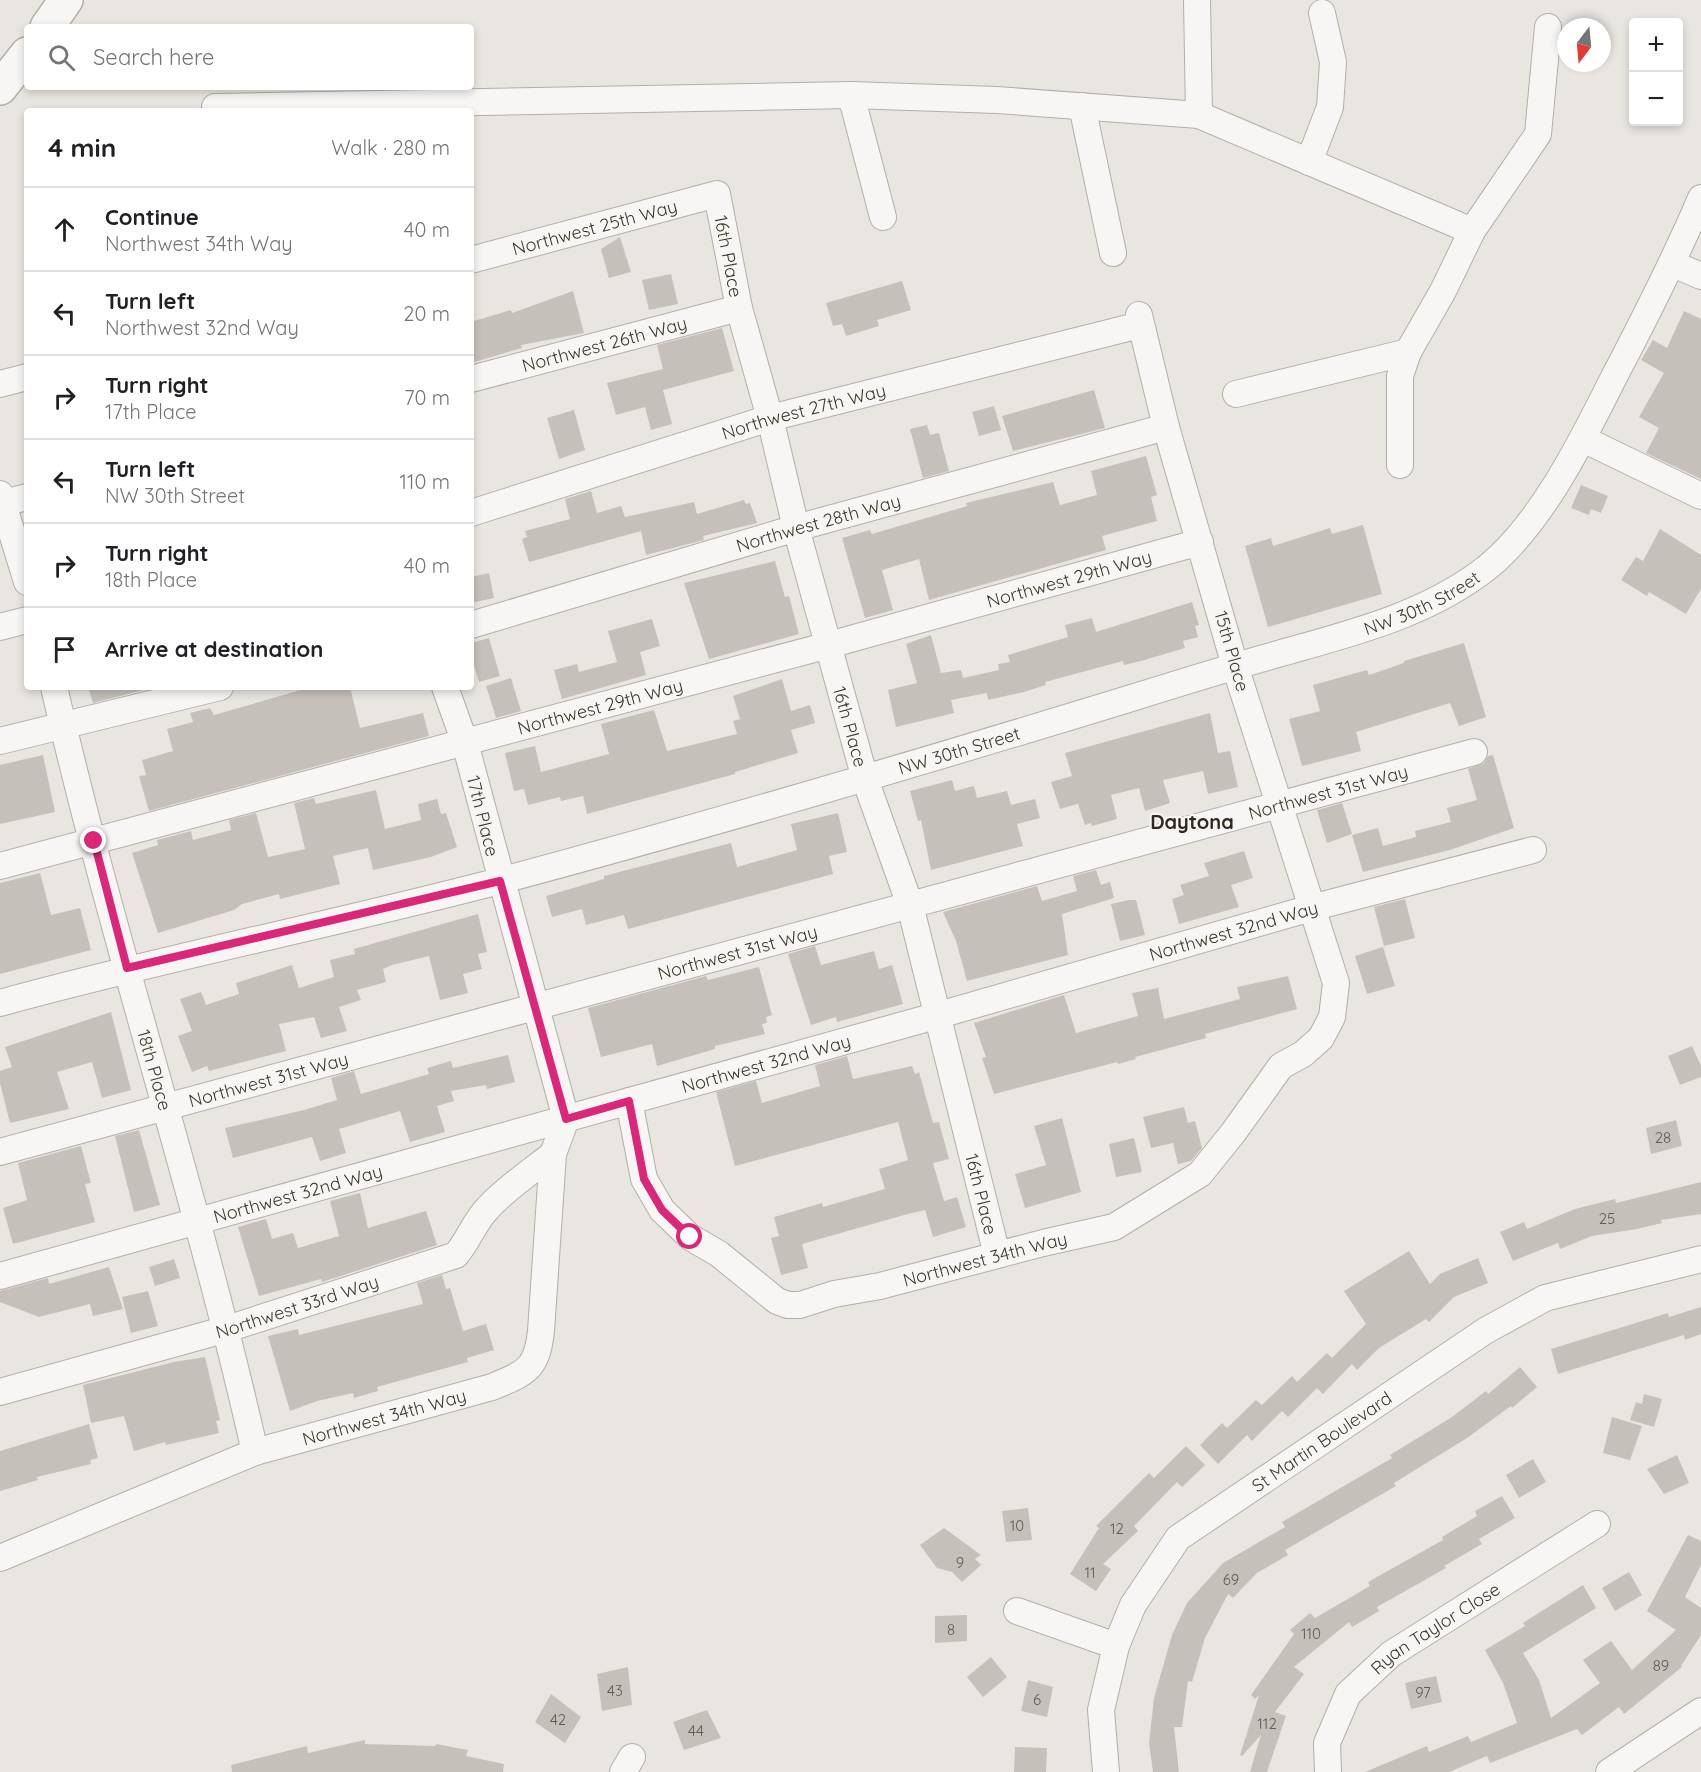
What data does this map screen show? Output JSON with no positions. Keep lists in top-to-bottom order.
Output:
{
  "streets": {
    "street": [
      "Northwest 25th Way",
      "16th Place",
      "Northwest 26th Way",
      "Northwest 27th Way",
      "Northwest 28th Way",
      "Northwest 29th Way",
      "NW 30th Street",
      "15th Place",
      "Northwest 31st Way",
      "17th Place",
      "Northwest 32nd Way",
      "18th Place",
      "Northwest 34th Way",
      "Northwest 33rd Way",
      "St Martin Boulevard",
      "Ryan Taylor Close"
    ]
  },
  "crossings": [
    ["Northwest 25th Way", "16th Place"],
    ["16th Place", "Northwest 26th Way"],
    ["16th Place", "Northwest 27th Way"],
    ["16th Place", "Northwest 28th Way"],
    ["16th Place", "Northwest 29th Way"],
    ["16th Place", "NW 30th Street"],
    ["16th Place", "Northwest 31st Way"],
    ["16th Place", "Northwest 32nd Way"],
    ["16th Place", "Northwest 34th Way"],
    ["Northwest 27th Way", "15th Place"],
    ["Northwest 28th Way", "15th Place"],
    ["Northwest 29th Way", "15th Place"],
    ["Northwest 29th Way", "17th Place"],
    ["Northwest 29th Way", "18th Place"],
    ["NW 30th Street", "15th Place"],
    ["NW 30th Street", "17th Place"],
    ["NW 30th Street", "18th Place"],
    ["15th Place", "Northwest 31st Way"],
    ["15th Place", "Northwest 32nd Way"],
    ["15th Place", "Northwest 34th Way"],
    ["Northwest 31st Way", "17th Place"],
    ["Northwest 31st Way", "18th Place"],
    ["17th Place", "Northwest 32nd Way"],
    ["17th Place", "Northwest 34th Way"],
    ["Northwest 32nd Way", "18th Place"],
    ["Northwest 32nd Way", "Northwest 34th Way"],
    ["18th Place", "Northwest 34th Way"],
    ["18th Place", "Northwest 33rd Way"],
    ["Northwest 34th Way", "Northwest 33rd Way"]
  ],
  "districts": ["Daytona"],
  "house_numbers": [
    "28",
    "25",
    "10",
    "12",
    "9",
    "11",
    "69",
    "8",
    "110",
    "89",
    "43",
    "97",
    "6",
    "42",
    "112",
    "44"
  ],
  "north": "bottom",
  "page": {
    "map_buttons": ["+", "−"],
    "search": "Search here",
    "heading": ["4 min", "Walk · 280 m"],
    "list": [
      ["Continue", "Northwest 34th Way", "40 m"],
      ["Turn left", "Northwest 32nd Way", "20 m"],
      ["Turn right", "17th Place", "70 m"],
      ["Turn left", "NW 30th Street", "110 m"],
      ["Turn right", "18th Place", "40 m"],
      "Arrive at destination"
    ]
  }
}
